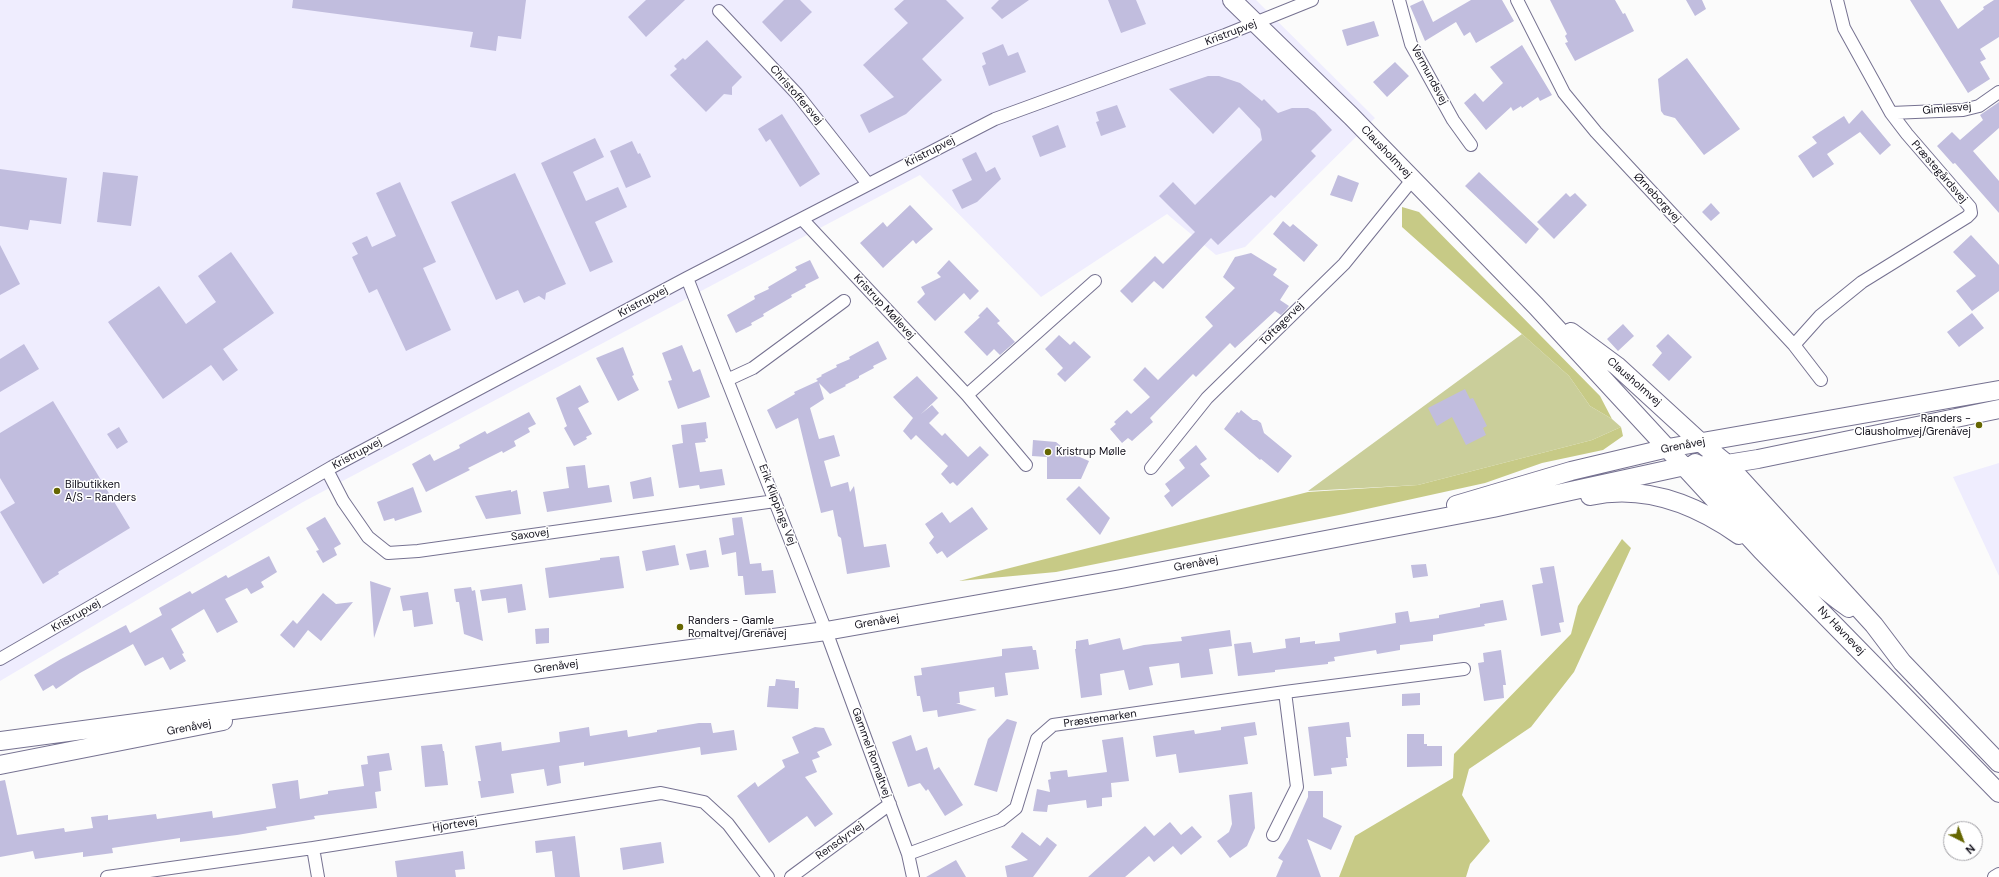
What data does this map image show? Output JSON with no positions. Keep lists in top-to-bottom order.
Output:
{
  "streets": {
    "street": [
      "Kristrupvej",
      "Vermundsvej",
      "Christoffersvej",
      "Gimlesvej",
      "Clausholmvej",
      "Præstegårdsvej",
      "Ørneborgvej",
      "Kristrup Møllevej",
      "Toftagervej",
      "Grenåvej",
      "Erik Klippings Vej",
      "Saxovej",
      "Ny Havnevej",
      "Præstemarken",
      "Gammel Romaltvej",
      "Hjortevej",
      "Rensdyrvej"
    ]
  },
  "crossings": [
    ["Kristrupvej", "Christoffersvej"],
    ["Kristrupvej", "Clausholmvej"],
    ["Kristrupvej", "Kristrup Møllevej"],
    ["Kristrupvej", "Erik Klippings Vej"],
    ["Kristrupvej", "Saxovej"],
    ["Gimlesvej", "Præstegårdsvej"],
    ["Clausholmvej", "Toftagervej"],
    ["Clausholmvej", "Grenåvej"],
    ["Clausholmvej", "Ny Havnevej"],
    ["Præstegårdsvej", "Ørneborgvej"],
    ["Grenåvej", "Erik Klippings Vej"],
    ["Grenåvej", "Ny Havnevej"],
    ["Grenåvej", "Gammel Romaltvej"],
    ["Erik Klippings Vej", "Saxovej"],
    ["Erik Klippings Vej", "Gammel Romaltvej"],
    ["Præstemarken", "Gammel Romaltvej"],
    ["Gammel Romaltvej", "Rensdyrvej"]
  ],
  "places": [
    "Randers - Clausholmvej/Grenåvej",
    "Kristrup Mølle",
    "Bilbutikken A/S - Randers",
    "Randers - Gamle Romaltvej/Grenåvej"
  ],
  "north": "bottom right"
}
